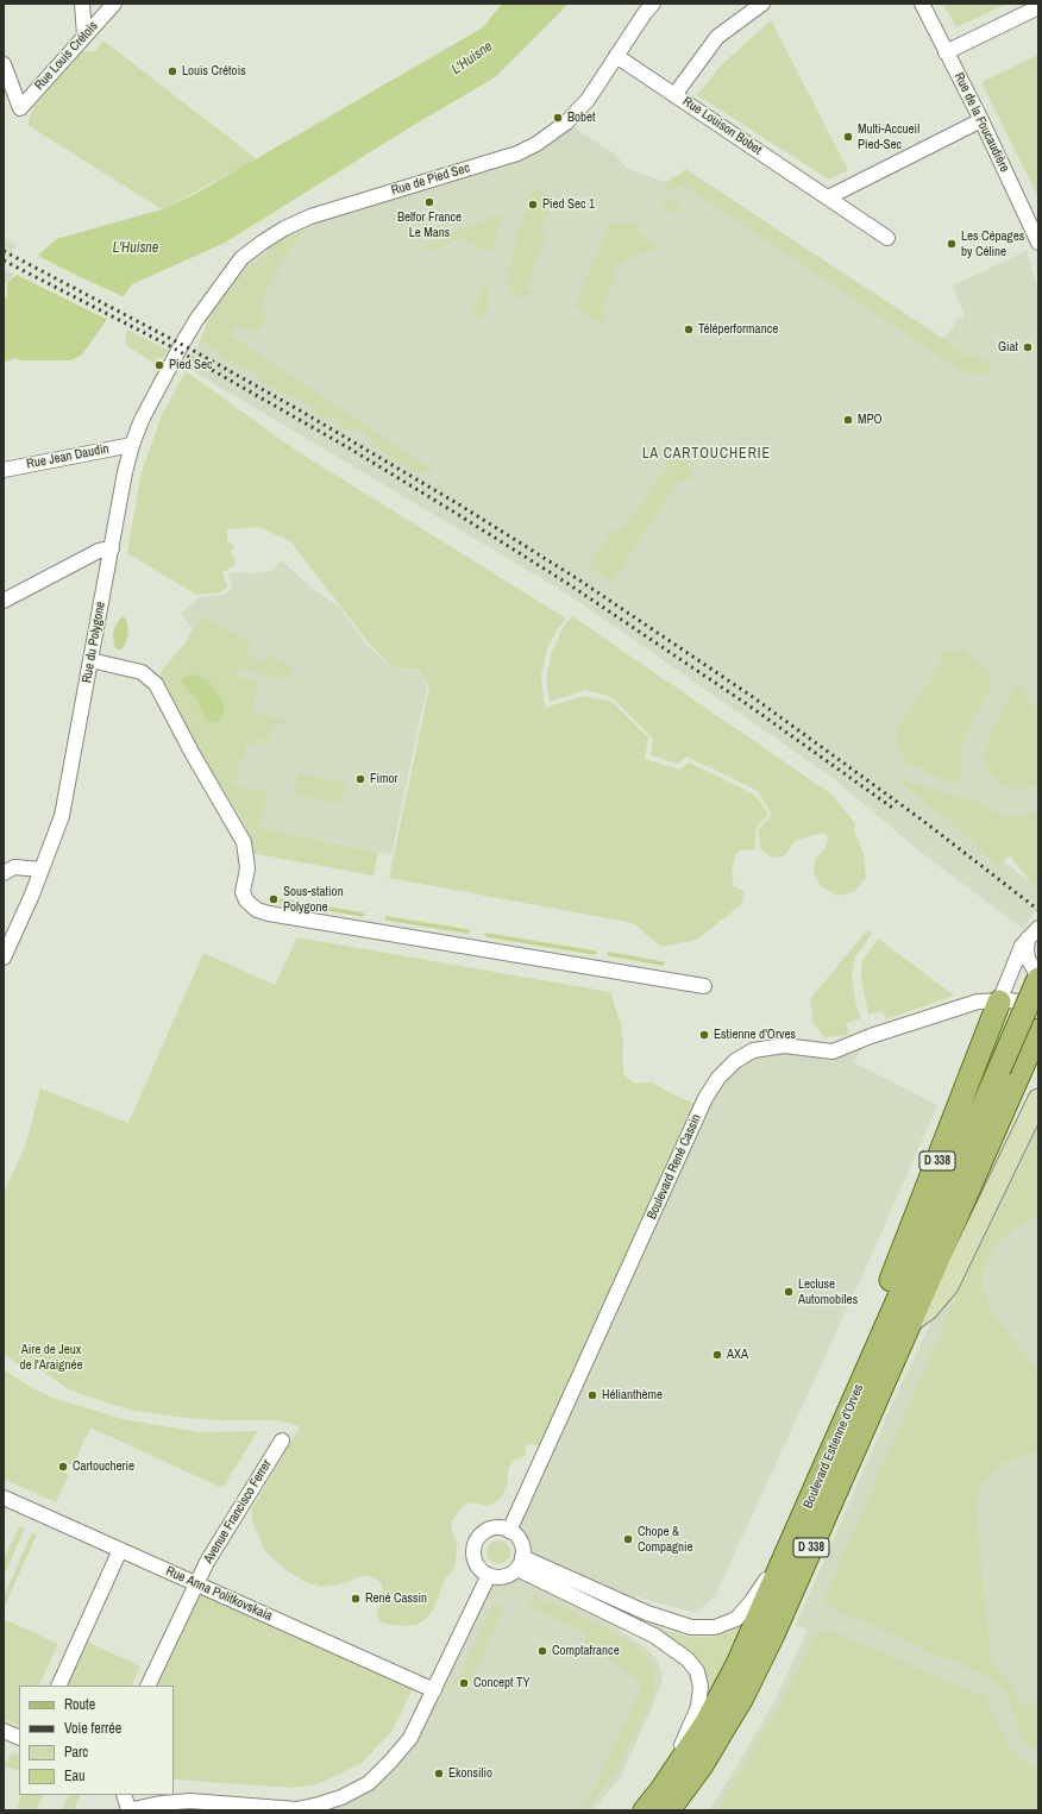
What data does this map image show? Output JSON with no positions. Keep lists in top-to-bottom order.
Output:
{
  "streets": {
    "main road": ["D 338", "Boulevard Estienne d'Orves"],
    "street": [
      "Rue Louis Crétois",
      "Rue de la Foucaudière",
      "Rue Louison Bobet",
      "Rue de Pied Sec",
      "Rue Jean Daudin",
      "Rue du Polygone",
      "Boulevard René Cassin",
      "Avenue Francisco Ferrer",
      "Rue Anna Politkovskaia"
    ]
  },
  "crossings": [
    ["Rue Louison Bobet", "Rue de Pied Sec"],
    ["Rue de Pied Sec", "Rue du Polygone"],
    ["Rue Jean Daudin", "Rue du Polygone"],
    ["D 338", "Boulevard René Cassin"],
    ["D 338", "Boulevard Estienne d'Orves"],
    ["Avenue Francisco Ferrer", "Rue Anna Politkovskaia"]
  ],
  "districts": ["LA CARTOUCHERIE"],
  "water": ["L'Huisne"],
  "parks": ["Aire de Jeux de l'Araignée"],
  "places": [
    "Louis Crétois",
    "Bobet",
    "Multi-Accueil Pied-Sec",
    "Belfor France Le Mans",
    "Pied Sec 1",
    "Les Cépages by Céline",
    "Téléperformance",
    "Giat",
    "Pied Sec",
    "MPO",
    "Fimor",
    "Sous-station Polygone",
    "Estienne d'Orves",
    "Lecluse Automobiles",
    "AXA",
    "Hélianthème",
    "Cartoucherie",
    "Chope & Compagnie",
    "René Cassin",
    "Comptafrance",
    "Concept TY",
    "Ekonsilio"
  ],
  "legend": [
    "Route",
    "Voie ferrée",
    "Parc",
    "Eau"
  ]
}
